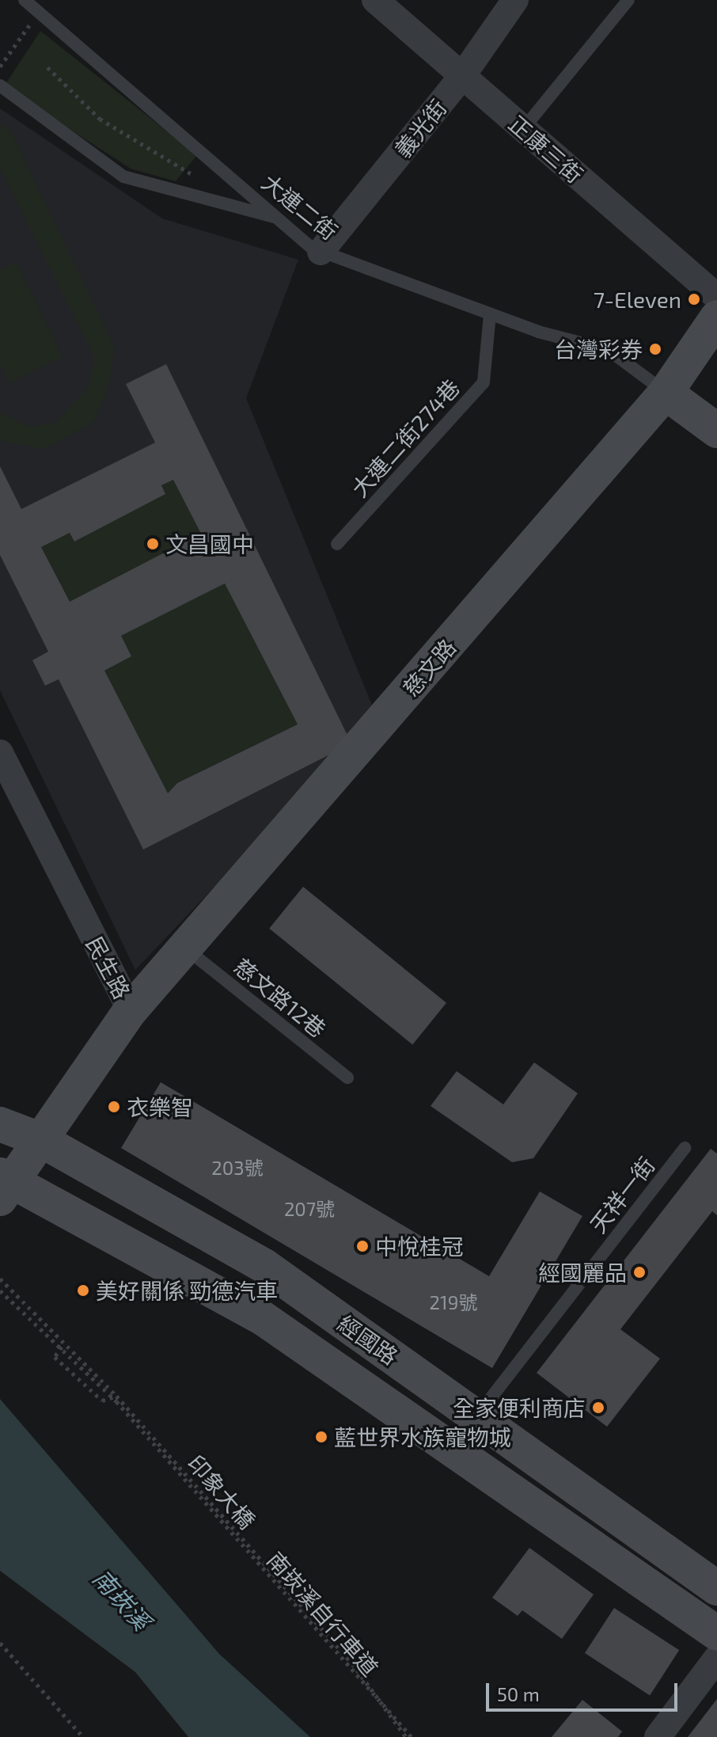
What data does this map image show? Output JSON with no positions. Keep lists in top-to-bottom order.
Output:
{
  "streets": {
    "street": [
      "義光街",
      "正康三街",
      "慈文路",
      "民生路",
      "經國路"
    ],
    "lane": [
      "大連二街",
      "大連二街274巷",
      "慈文路12巷",
      "天祥一街"
    ],
    "path": ["印象大橋", "南崁溪自行車道"]
  },
  "crossings": [
    ["義光街", "正康三街"],
    ["義光街", "大連二街"],
    ["大連二街", "大連二街274巷"],
    ["大連二街", "慈文路"],
    ["慈文路", "民生路"],
    ["慈文路", "慈文路12巷"],
    ["民生路", "經國路"],
    ["天祥一街", "經國路"]
  ],
  "water": ["南崁溪"],
  "places": [
    "7-Eleven",
    "台灣彩券",
    "文昌國中",
    "衣樂智",
    "中悅桂冠",
    "經國麗品",
    "美好關係 勁德汽車",
    "全家便利商店",
    "藍世界水族寵物城"
  ],
  "house_numbers": ["203號", "207號", "219號"],
  "scale_bar": "50 m"
}
